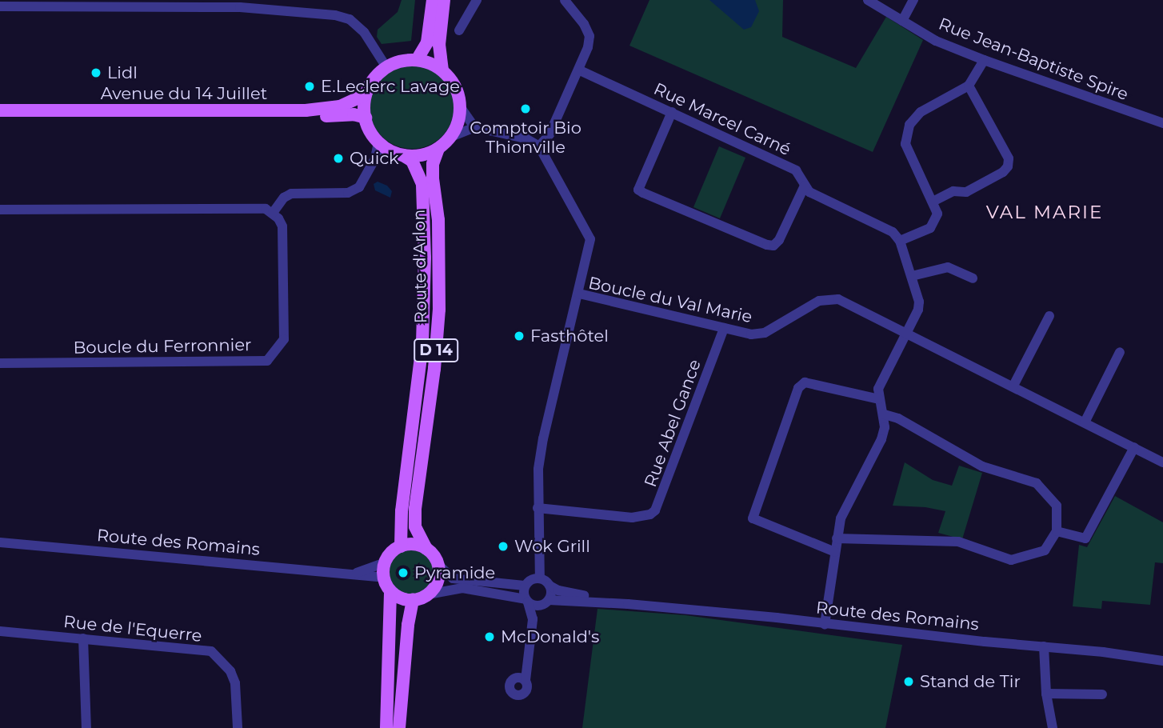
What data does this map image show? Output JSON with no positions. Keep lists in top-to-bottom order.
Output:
{
  "streets": {
    "main road": ["Avenue du 14 Juillet", "Route d'Arlon", "D 14"],
    "street": [
      "Rue Jean-Baptiste Spire",
      "Rue Marcel Carné",
      "Boucle du Val Marie",
      "Boucle du Ferronnier",
      "Rue Abel Gance",
      "Route des Romains",
      "Rue de l'Equerre"
    ]
  },
  "crossings": [
    ["Avenue du 14 Juillet", "Route d'Arlon"],
    ["Route d'Arlon", "Route des Romains"],
    ["Boucle du Val Marie", "Rue Abel Gance"],
    ["Boucle du Val Marie", "Route des Romains"]
  ],
  "districts": ["VAL MARIE"],
  "places": [
    "Lidl",
    "E.Leclerc Lavage",
    "Comptoir Bio Thionville",
    "Quick",
    "Fasthôtel",
    "Wok Grill",
    "Pyramide",
    "McDonald's",
    "Stand de Tir"
  ]
}
